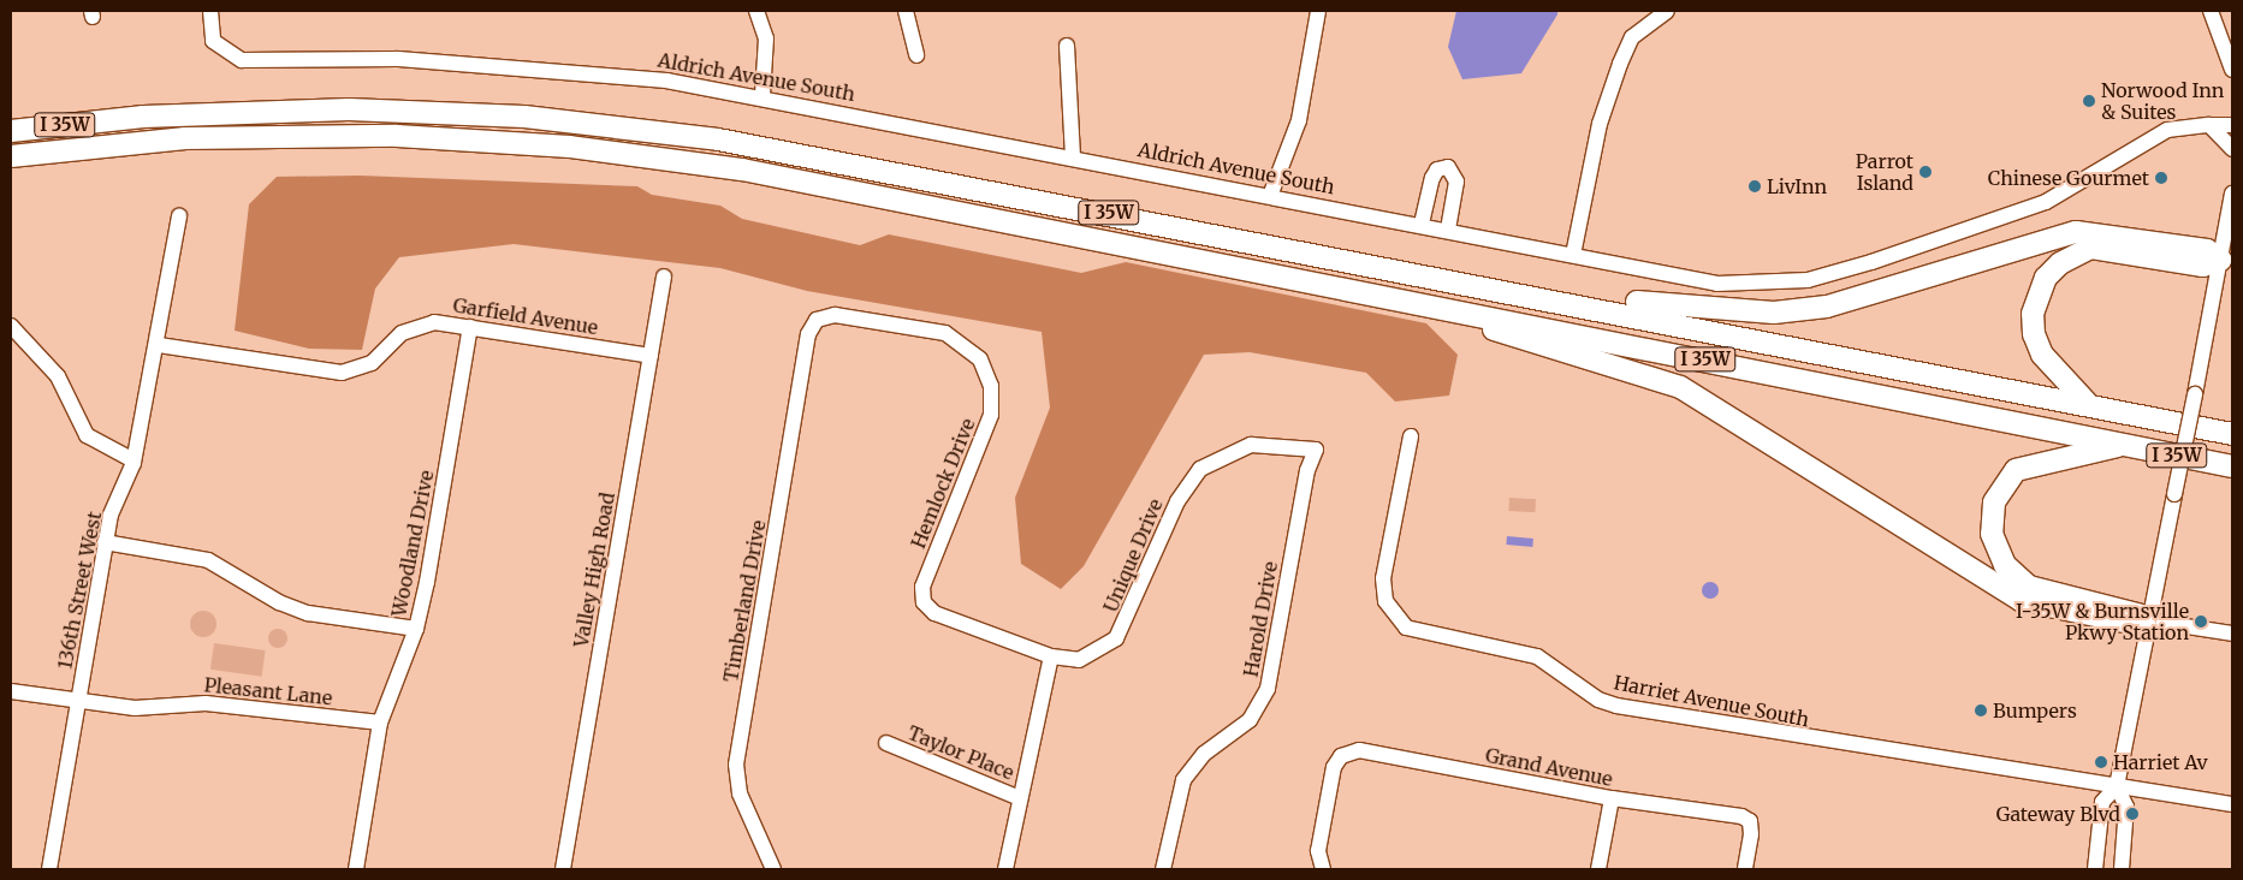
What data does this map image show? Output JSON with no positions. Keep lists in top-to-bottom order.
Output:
{
  "streets": {
    "highway": ["I 35W"],
    "street": [
      "Aldrich Avenue South",
      "Garfield Avenue",
      "Hemlock Drive",
      "Woodland Drive",
      "Unique Drive",
      "Valley High Road",
      "136th Street West",
      "Timberland Drive",
      "Harold Drive",
      "Pleasant Lane",
      "Harriet Avenue South",
      "Taylor Place",
      "Grand Avenue"
    ]
  },
  "crossings": [
    ["Garfield Avenue", "Woodland Drive"],
    ["Garfield Avenue", "Valley High Road"],
    ["Garfield Avenue", "136th Street West"],
    ["Hemlock Drive", "Unique Drive"],
    ["Hemlock Drive", "Timberland Drive"],
    ["Woodland Drive", "Pleasant Lane"],
    ["Unique Drive", "Harold Drive"],
    ["136th Street West", "Pleasant Lane"]
  ],
  "places": [
    "Norwood Inn & Suites",
    "Parrot Island",
    "Chinese Gourmet",
    "LivInn",
    "I-35W & Burnsville Pkwy Station",
    "Bumpers",
    "Harriet Av",
    "Gateway Blvd"
  ]
}
